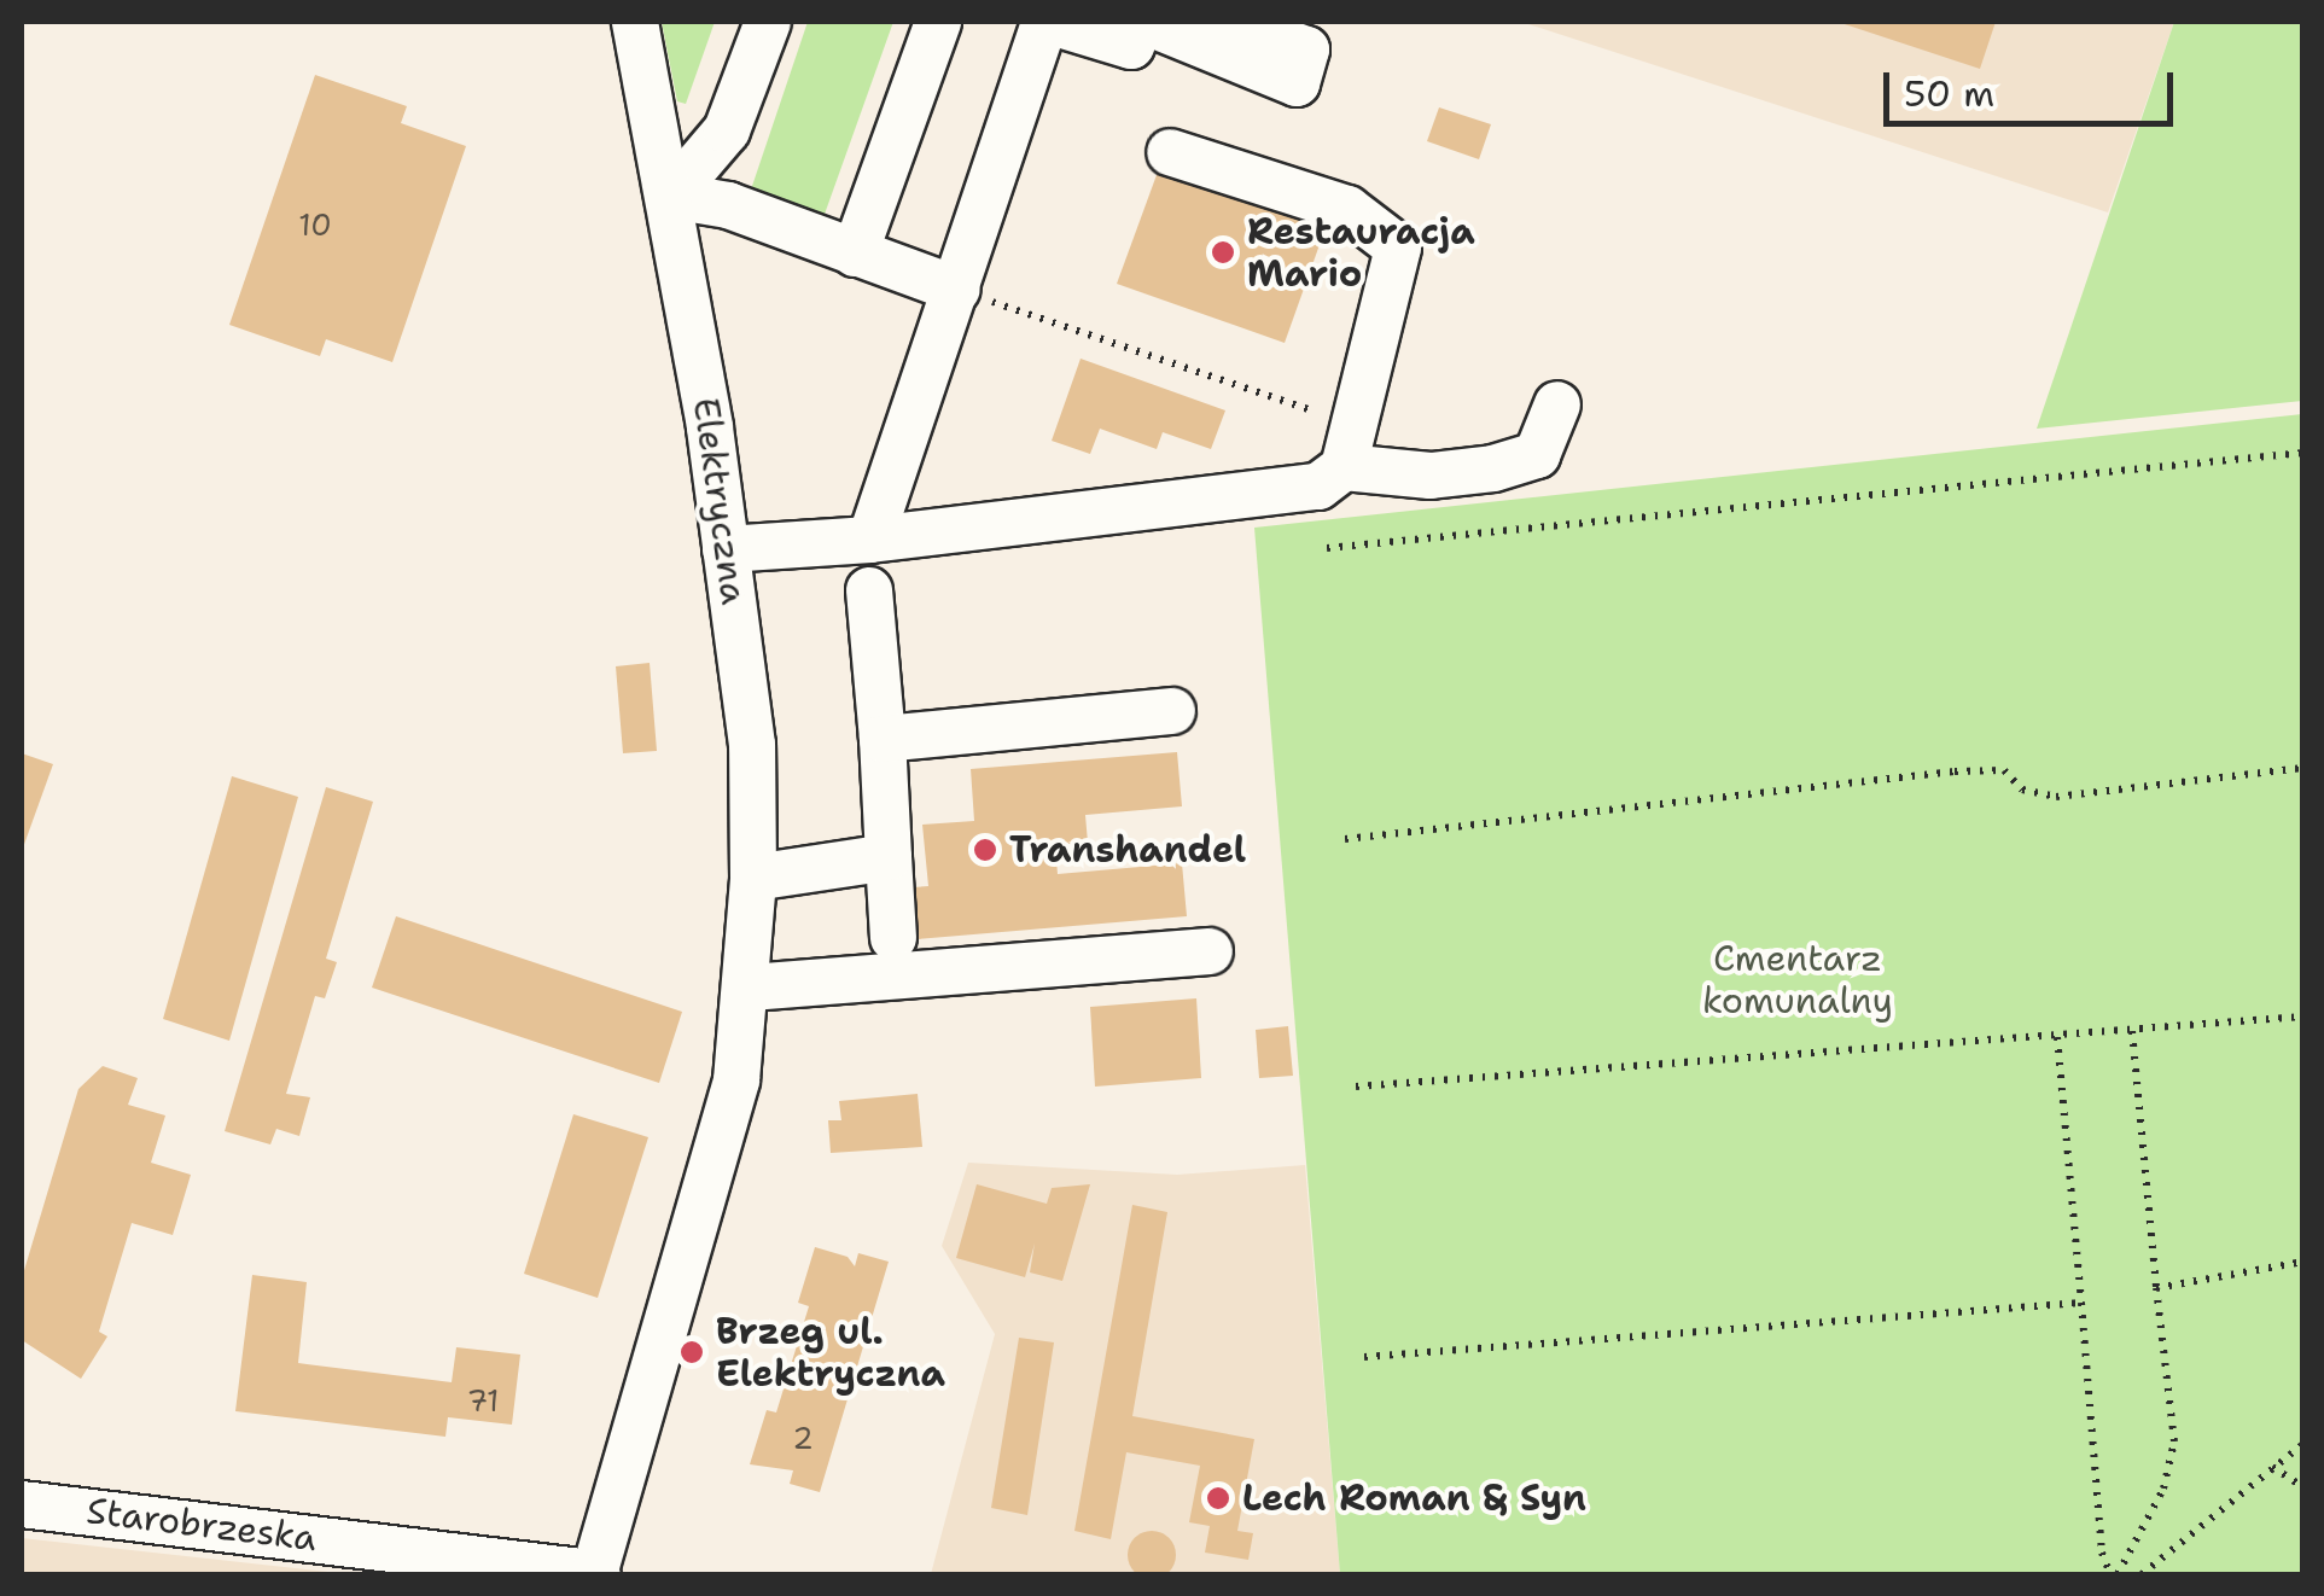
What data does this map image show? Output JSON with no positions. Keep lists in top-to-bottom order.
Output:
{
  "streets": {
    "street": ["Elektryczna", "Starobrzeska"]
  },
  "crossings": [
    ["Elektryczna", "Starobrzeska"]
  ],
  "parks": ["Cmentarz komunalny"],
  "places": [
    "Restauracja Mario",
    "Transhandel",
    "Brzeg ul. Elektryczna",
    "Lech Roman & Syn"
  ],
  "house_numbers": ["10", "71", "2"],
  "scale_bar": "50 m"
}
